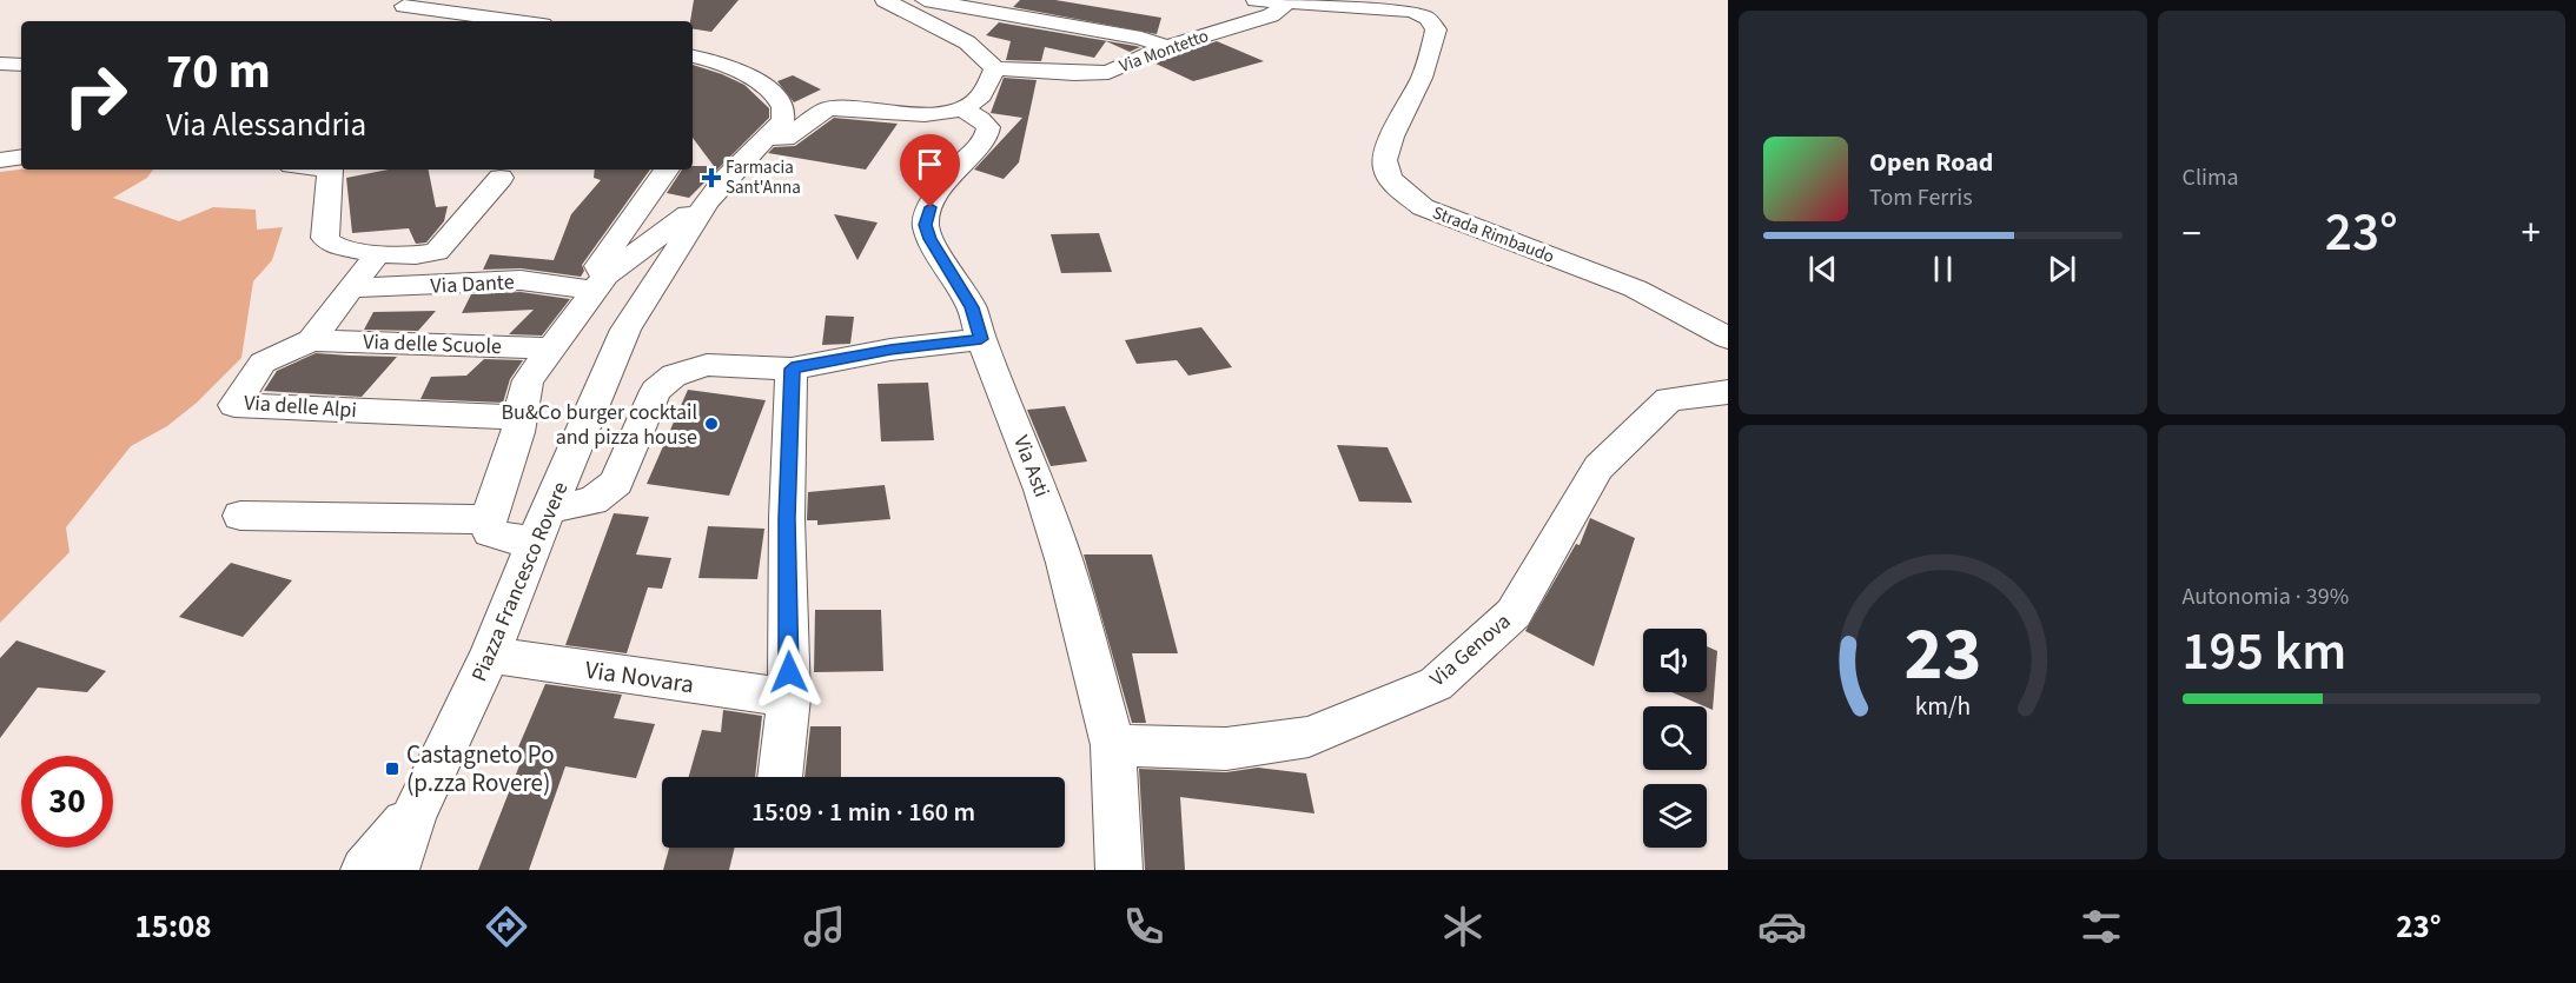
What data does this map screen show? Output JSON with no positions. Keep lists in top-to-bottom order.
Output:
{
  "streets": {
    "street": [
      "Via Montetto",
      "Strada Rimbaudo",
      "Via Dante",
      "Via delle Scuole",
      "Via delle Alpi",
      "Via Asti",
      "Piazza Francesco Rovere",
      "Via Genova",
      "Via Novara"
    ]
  },
  "crossings": [
    ["Via Dante", "Via delle Alpi"],
    ["Via delle Scuole", "Via delle Alpi"],
    ["Via Asti", "Via Genova"],
    ["Piazza Francesco Rovere", "Via Novara"]
  ],
  "places": {
    "health": ["Farmacia Sant'Anna"],
    "other": ["Bu&Co burger cocktail and pizza house"],
    "transit": ["Castagneto Po (p.zza Rovere)"]
  },
  "page": {
    "tile": [
      "Clima",
      ["Autonomia · 39%", "195 km"]
    ],
    "turn": ["70 m", "Via Alessandria"],
    "song": ["Open Road", "Tom Ferris"],
    "heat": ["−", "23°", "+"],
    "limit": "30",
    "trip": "15:09 · 1 min · 160 m",
    "tabs": ["15:08", "23°"],
    "gauge": ["23", "km/h"]
  }
}
